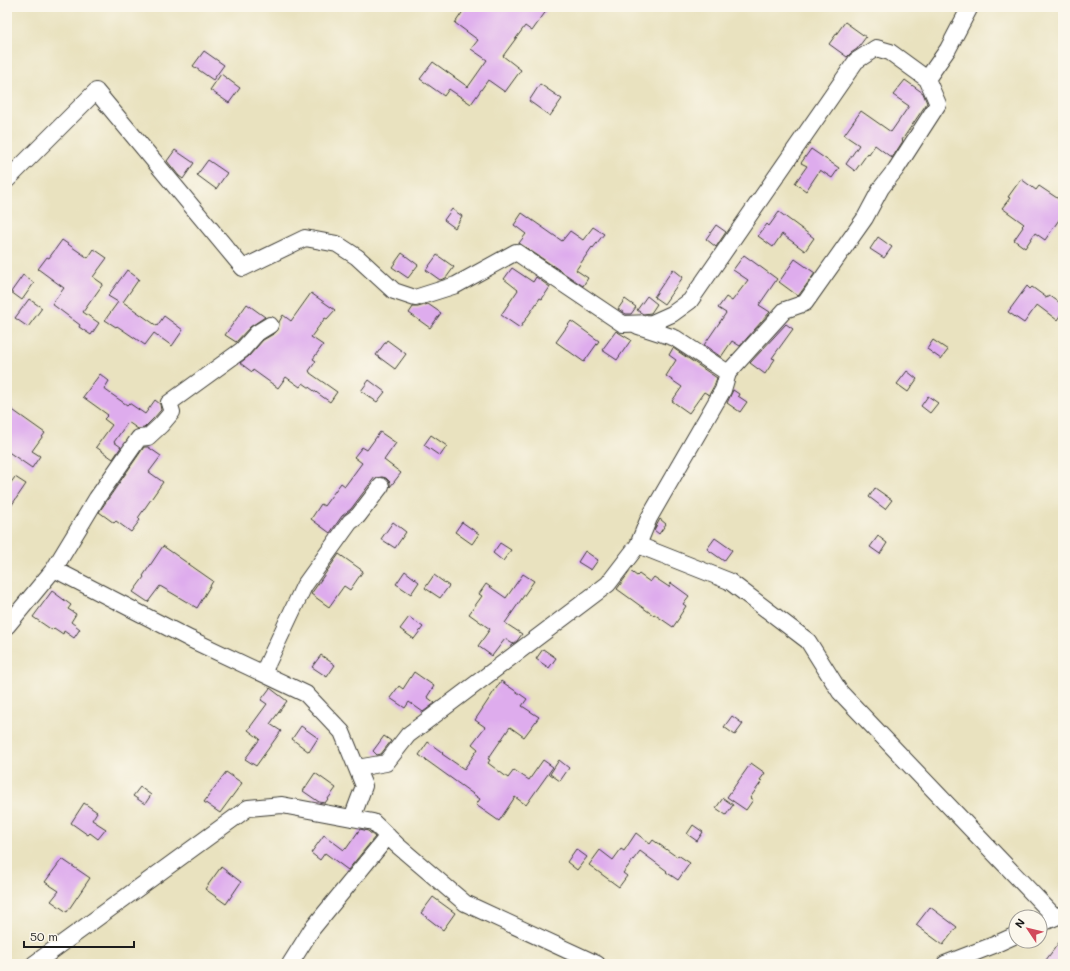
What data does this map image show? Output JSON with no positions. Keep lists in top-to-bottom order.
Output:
{
  "scale_bar": "50 m",
  "north": "top left"
}
